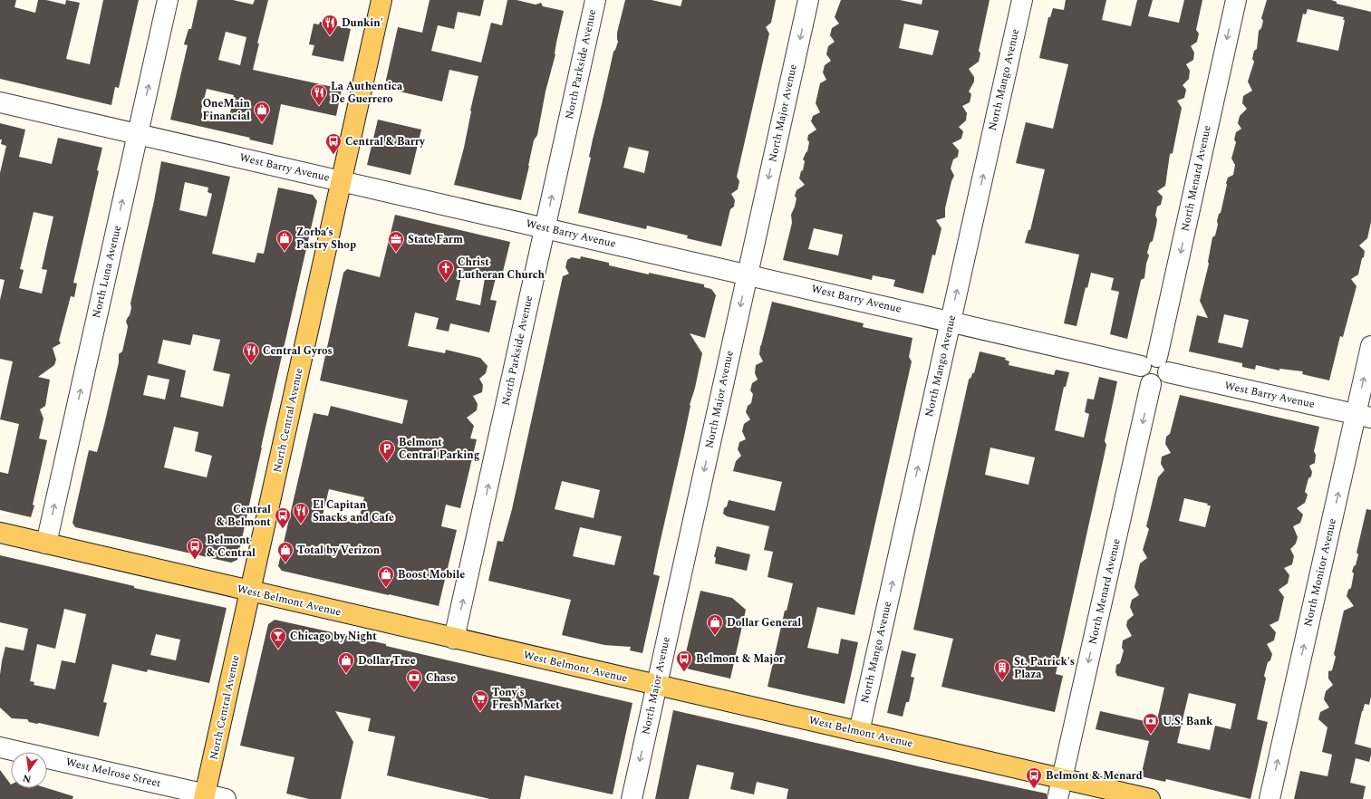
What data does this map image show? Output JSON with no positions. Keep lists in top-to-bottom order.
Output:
{
  "streets": {
    "main road": ["North Central Avenue", "West Belmont Avenue"],
    "street": [
      "North Parkside Avenue",
      "North Mango Avenue",
      "North Major Avenue",
      "West Barry Avenue",
      "North Menard Avenue",
      "North Luna Avenue",
      "North Monitor Avenue",
      "West Melrose Street"
    ]
  },
  "crossings": [
    ["North Parkside Avenue", "West Barry Avenue"],
    ["North Parkside Avenue", "West Belmont Avenue"],
    ["North Mango Avenue", "West Barry Avenue"],
    ["North Mango Avenue", "West Belmont Avenue"],
    ["North Major Avenue", "West Barry Avenue"],
    ["North Major Avenue", "West Belmont Avenue"],
    ["West Barry Avenue", "North Menard Avenue"],
    ["West Barry Avenue", "North Luna Avenue"],
    ["West Barry Avenue", "North Central Avenue"],
    ["West Barry Avenue", "North Monitor Avenue"],
    ["North Menard Avenue", "West Belmont Avenue"],
    ["North Luna Avenue", "West Belmont Avenue"],
    ["North Central Avenue", "West Belmont Avenue"],
    ["North Central Avenue", "West Melrose Street"]
  ],
  "one_way": [
    "North Parkside Avenue",
    "North Mango Avenue",
    "North Major Avenue",
    "North Menard Avenue",
    "North Luna Avenue",
    "North Monitor Avenue"
  ],
  "places": {
    "restaurant": [
      "Dunkin'",
      "La Authentica De Guerrero",
      "Central Gyros",
      "El Capitan Snacks and Cafe"
    ],
    "shop": [
      "OneMain Financial",
      "Zorba’s Pastry Shop",
      "Total by Verizon",
      "Boost Mobile",
      "Dollar General",
      "Dollar Tree"
    ],
    "bus stop": [
      "Central & Barry",
      "Central & Belmont",
      "Belmont & Central",
      "Belmont & Major",
      "Belmont & Menard"
    ],
    "office": ["State Farm"],
    "church": ["Christ Lutheran Church"],
    "parking": ["Belmont Central Parking"],
    "bar": ["Chicago by Night"],
    "building": ["St. Patrick's Plaza"],
    "bank": ["Chase", "U.S. Bank"],
    "supermarket": ["Tony's Fresh Market"]
  },
  "north": "bottom"
}
